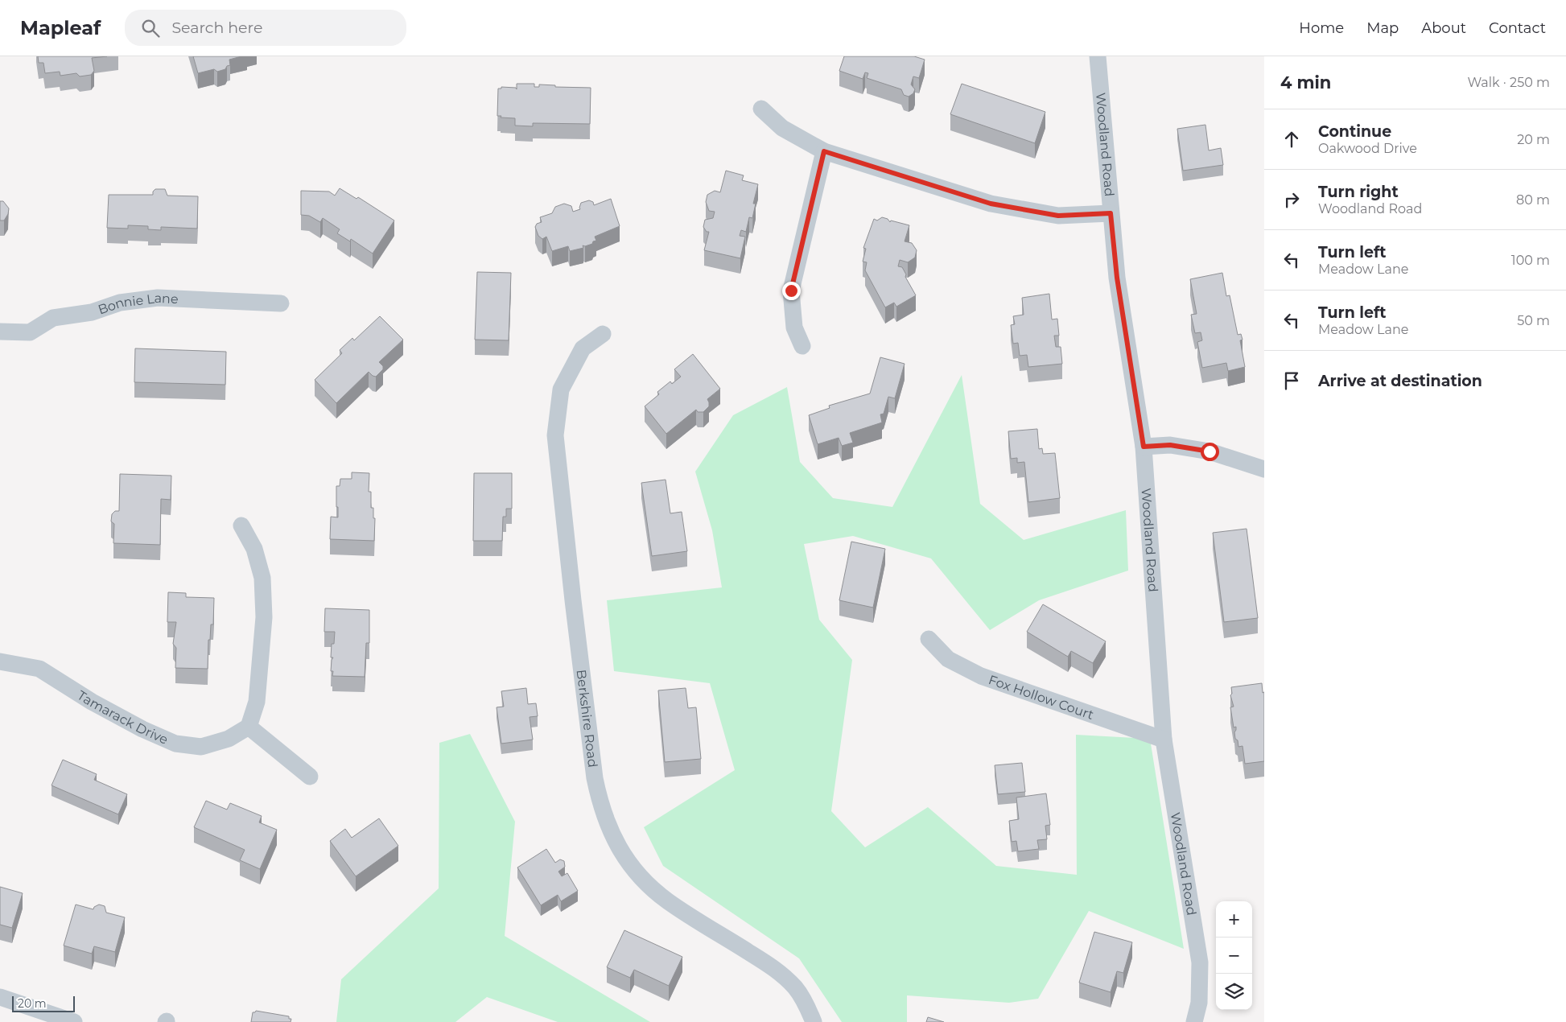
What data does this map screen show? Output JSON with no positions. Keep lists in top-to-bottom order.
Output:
{
  "streets": {
    "street": [
      "Woodland Road",
      "Bonnie Lane",
      "Fox Hollow Court",
      "Tamarack Drive",
      "Berkshire Road"
    ]
  },
  "crossings": [
    ["Woodland Road", "Fox Hollow Court"]
  ],
  "scale_bar": "20 m",
  "page": {
    "header": "Mapleaf",
    "search": "Search here",
    "nav": [
      "Home",
      "Map",
      "About",
      "Contact"
    ],
    "heading": ["4 min", "Walk · 250 m"],
    "list": [
      ["Continue", "Oakwood Drive", "20 m"],
      ["Turn right", "Woodland Road", "80 m"],
      ["Turn left", "Meadow Lane", "100 m"],
      ["Turn left", "Meadow Lane", "50 m"],
      "Arrive at destination"
    ],
    "map_buttons": ["+", "−"],
    "scale": "20 m"
  }
}
